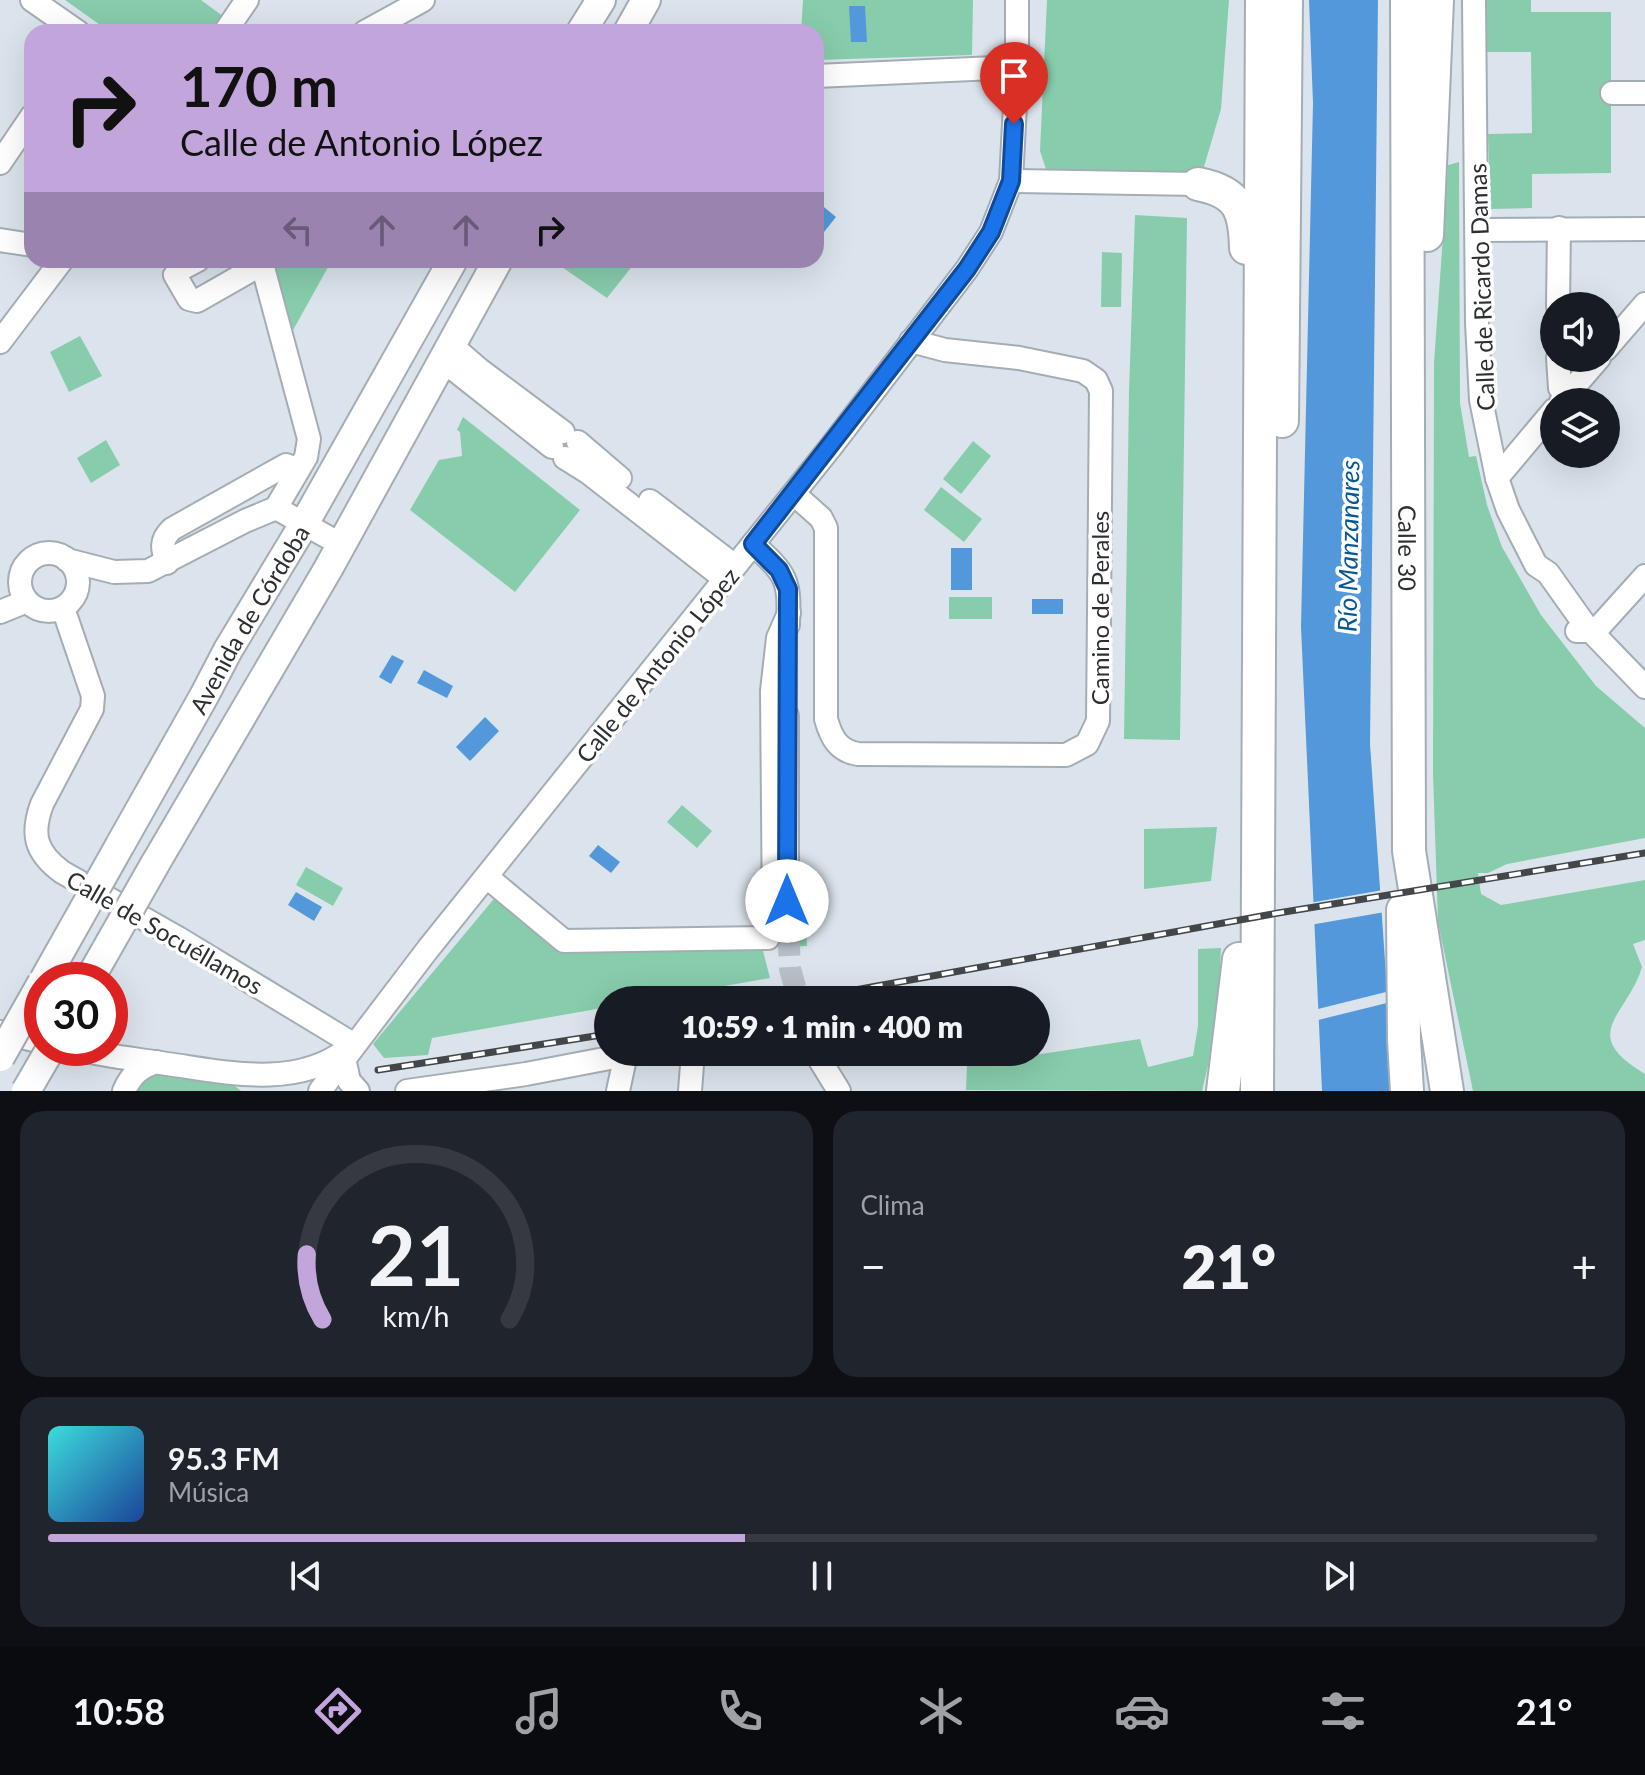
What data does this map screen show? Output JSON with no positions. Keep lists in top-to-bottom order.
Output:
{
  "streets": {
    "highway": ["Calle 30"],
    "main road": ["Avenida de Córdoba"],
    "street": [
      "Calle de Ricardo Damas",
      "Camino de Perales",
      "Calle de Antonio López",
      "Calle de Socuéllamos"
    ]
  },
  "crossings": [
    ["Camino de Perales", "Calle de Antonio López"],
    ["Calle de Antonio López", "Calle de Socuéllamos"]
  ],
  "water": ["Río Manzanares"],
  "page": {
    "turn": ["170 m", "Calle de Antonio López"],
    "limit": "30",
    "trip": "10:59 · 1 min · 400 m",
    "tile": "Clima",
    "heat": ["−", "21°", "+"],
    "song": ["95.3 FM", "Música"],
    "tabs": ["10:58", "21°"],
    "gauge": ["21", "km/h"]
  }
}
